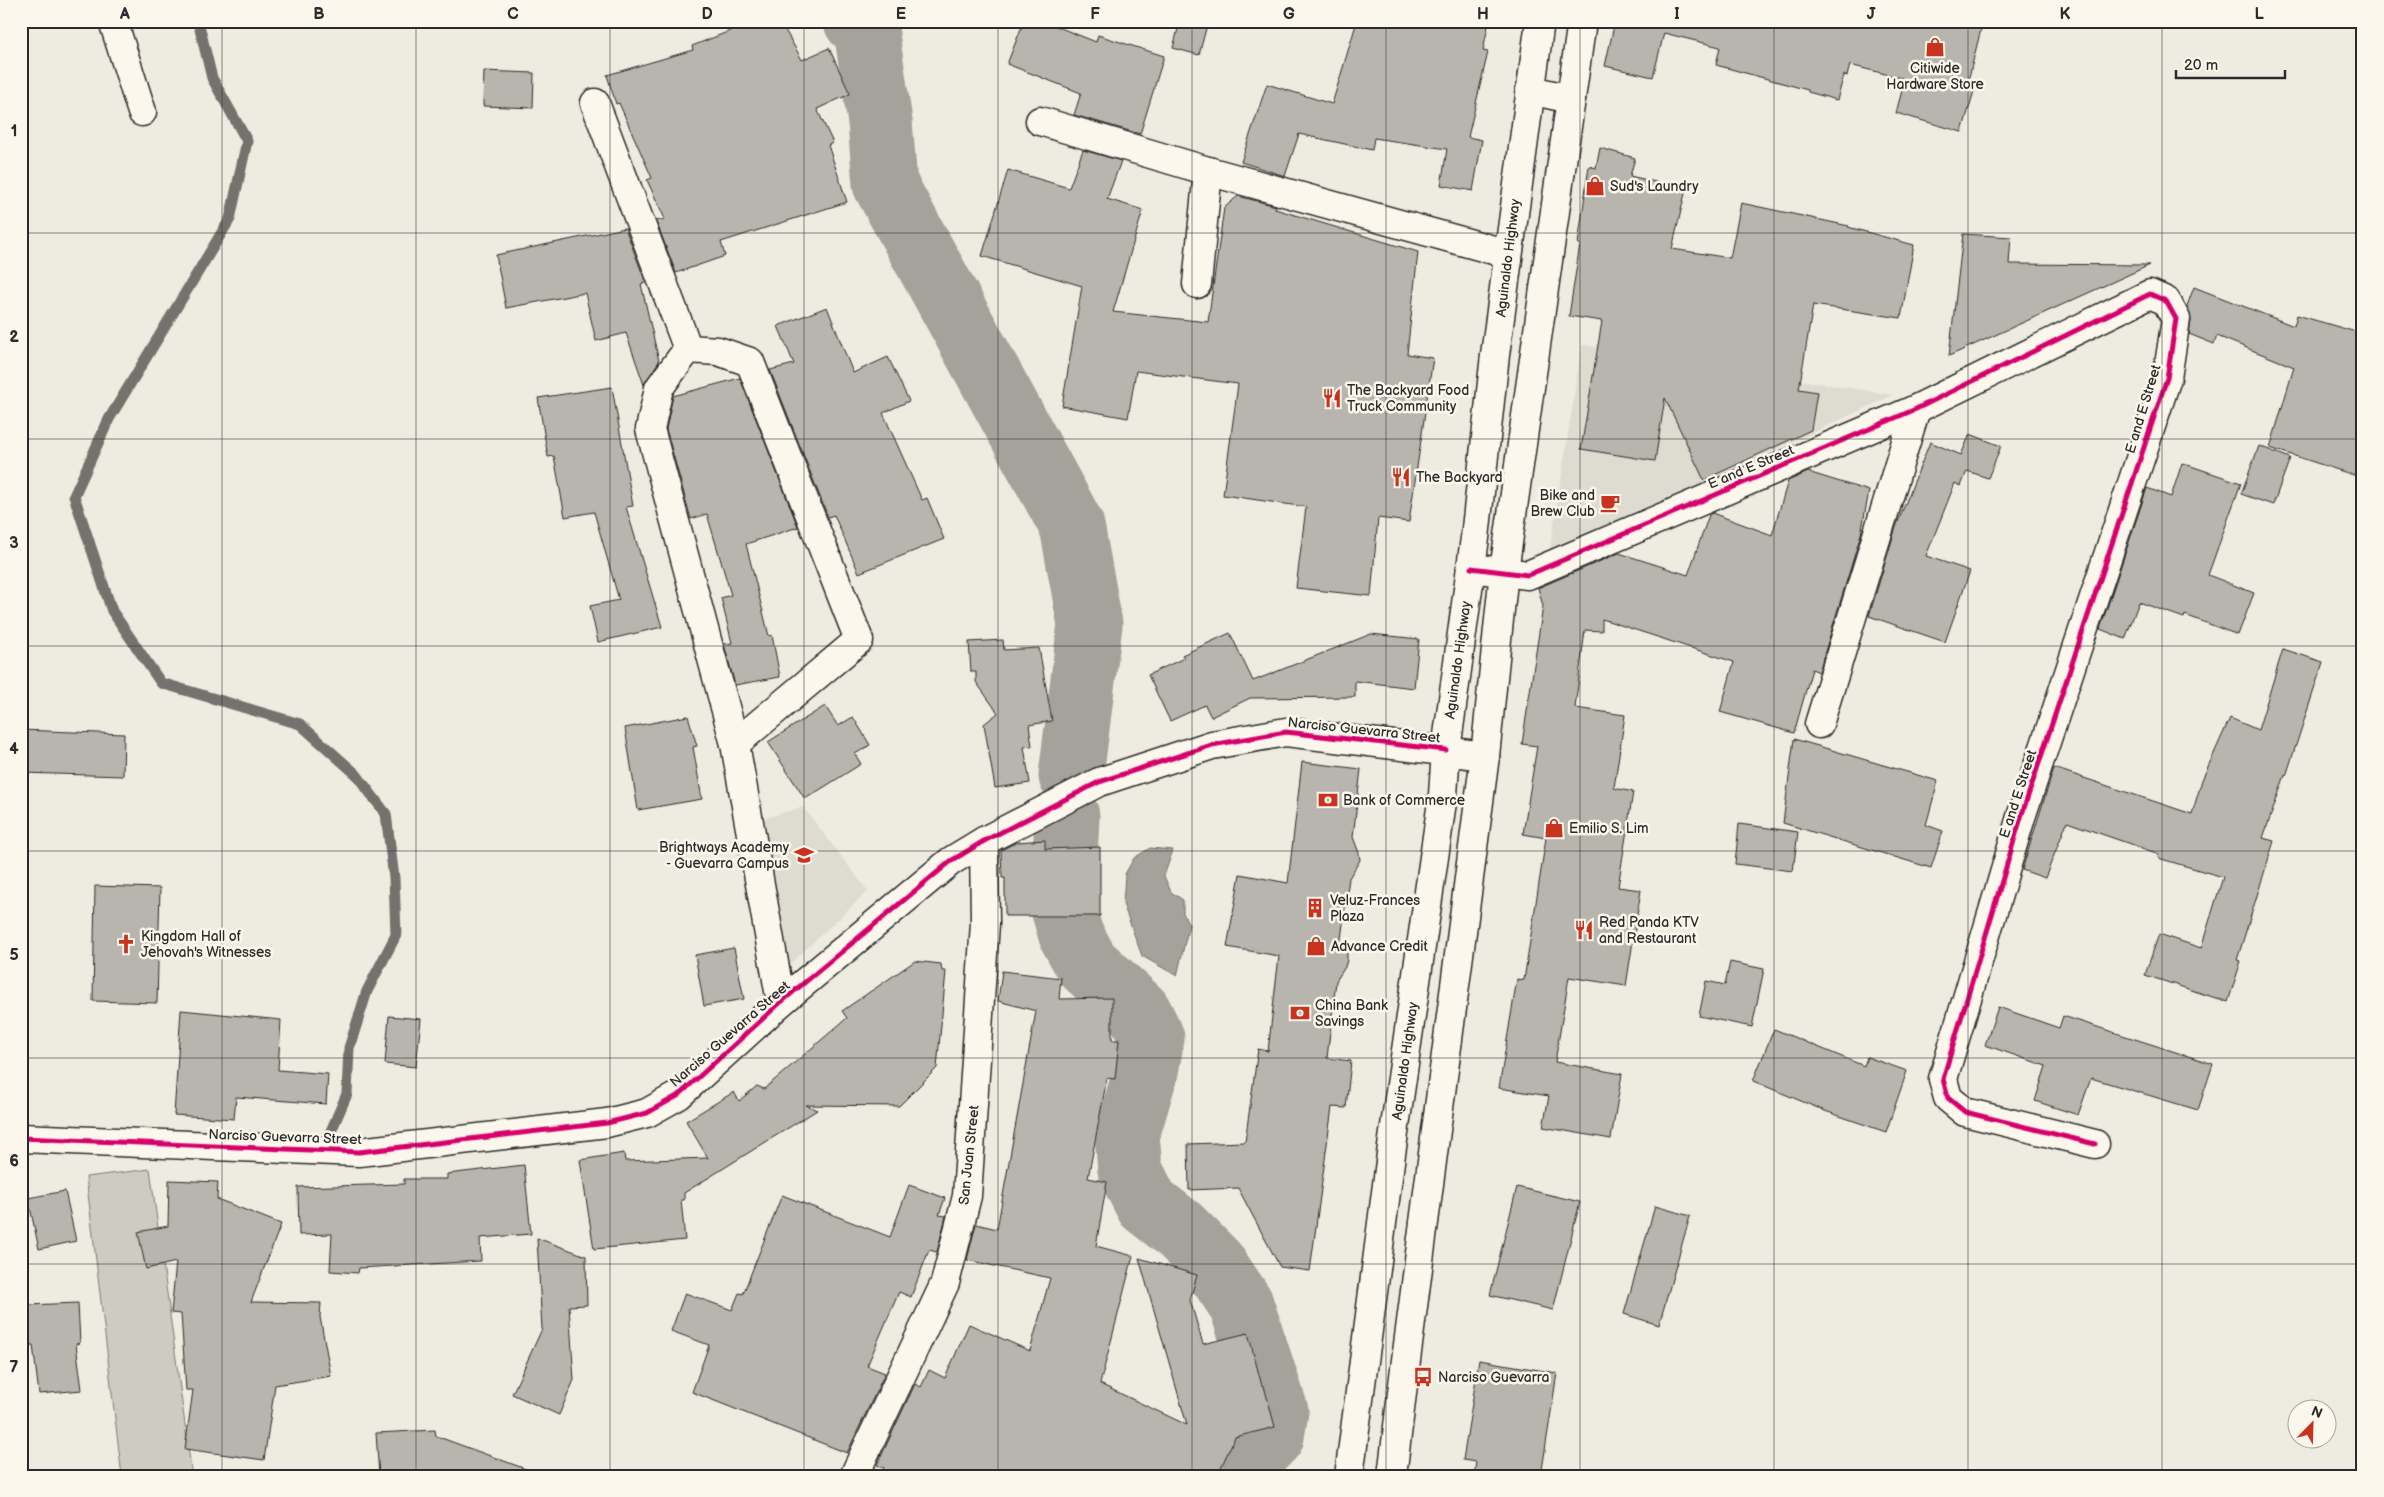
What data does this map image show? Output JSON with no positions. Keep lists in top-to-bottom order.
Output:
{
  "streets": {
    "main road": [
      "Aguinaldo Highway",
      "E and E Street",
      "Narciso Guevarra Street",
      "San Juan Street"
    ]
  },
  "crossings": [
    ["Aguinaldo Highway", "E and E Street"],
    ["Aguinaldo Highway", "Narciso Guevarra Street"],
    ["Narciso Guevarra Street", "San Juan Street"]
  ],
  "places": {
    "shop": [
      "Citiwide Hardware Store",
      "Sud's Laundry",
      "Emilio S. Lim",
      "Advance Credit"
    ],
    "restaurant": ["The Backyard Food Truck Community", "The Backyard", "Red Panda KTV and Restaurant"],
    "cafe": ["Bike and Brew Club"],
    "bank": ["Bank of Commerce", "China Bank Savings"],
    "school or university": ["Brightways Academy - Guevarra Campus"],
    "building": ["Veluz-Frances Plaza"],
    "church": ["Kingdom Hall of Jehovah's Witnesses"],
    "bus stop": ["Narciso Guevarra"]
  },
  "scale_bar": "20 m",
  "north": "top right",
  "grid": {
    "columns": [
      "A",
      "B",
      "C",
      "D",
      "E",
      "F",
      "G",
      "H",
      "I",
      "J",
      "K",
      "L"
    ],
    "rows": [
      "1",
      "2",
      "3",
      "4",
      "5",
      "6",
      "7"
    ]
  }
}
